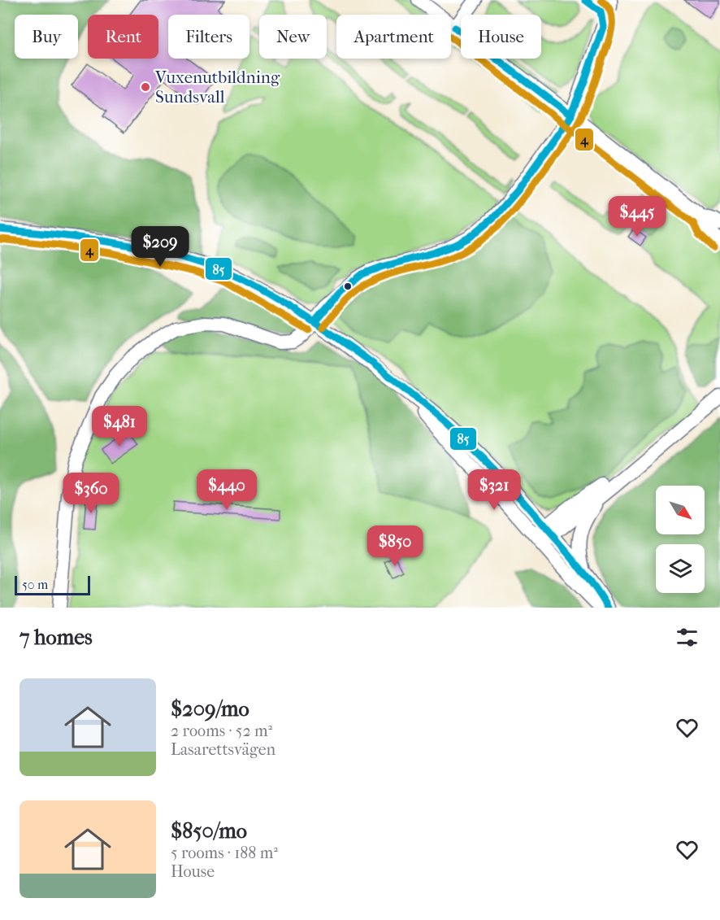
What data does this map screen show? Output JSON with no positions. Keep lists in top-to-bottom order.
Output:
{
  "places": ["Vuxenutbildning Sundsvall"],
  "lines": ["transit line 85", "transit line 4"],
  "scale_bar": "50 m",
  "north": "bottom right",
  "page": {
    "chip": [
      "Buy",
      "Rent",
      "Filters",
      "New",
      "Apartment",
      "House"
    ],
    "price": [
      "$445",
      "$209",
      "$481",
      "$440",
      "$321",
      "$360",
      "$850"
    ],
    "scale": "50 m",
    "heading": "7 homes",
    "list": [
      {
        "name": "$209/mo",
        "note": "2 rooms · 52 m² · Lasarettsvägen"
      },
      {
        "name": "$850/mo",
        "note": "5 rooms · 188 m² · House"
      }
    ]
  }
}
